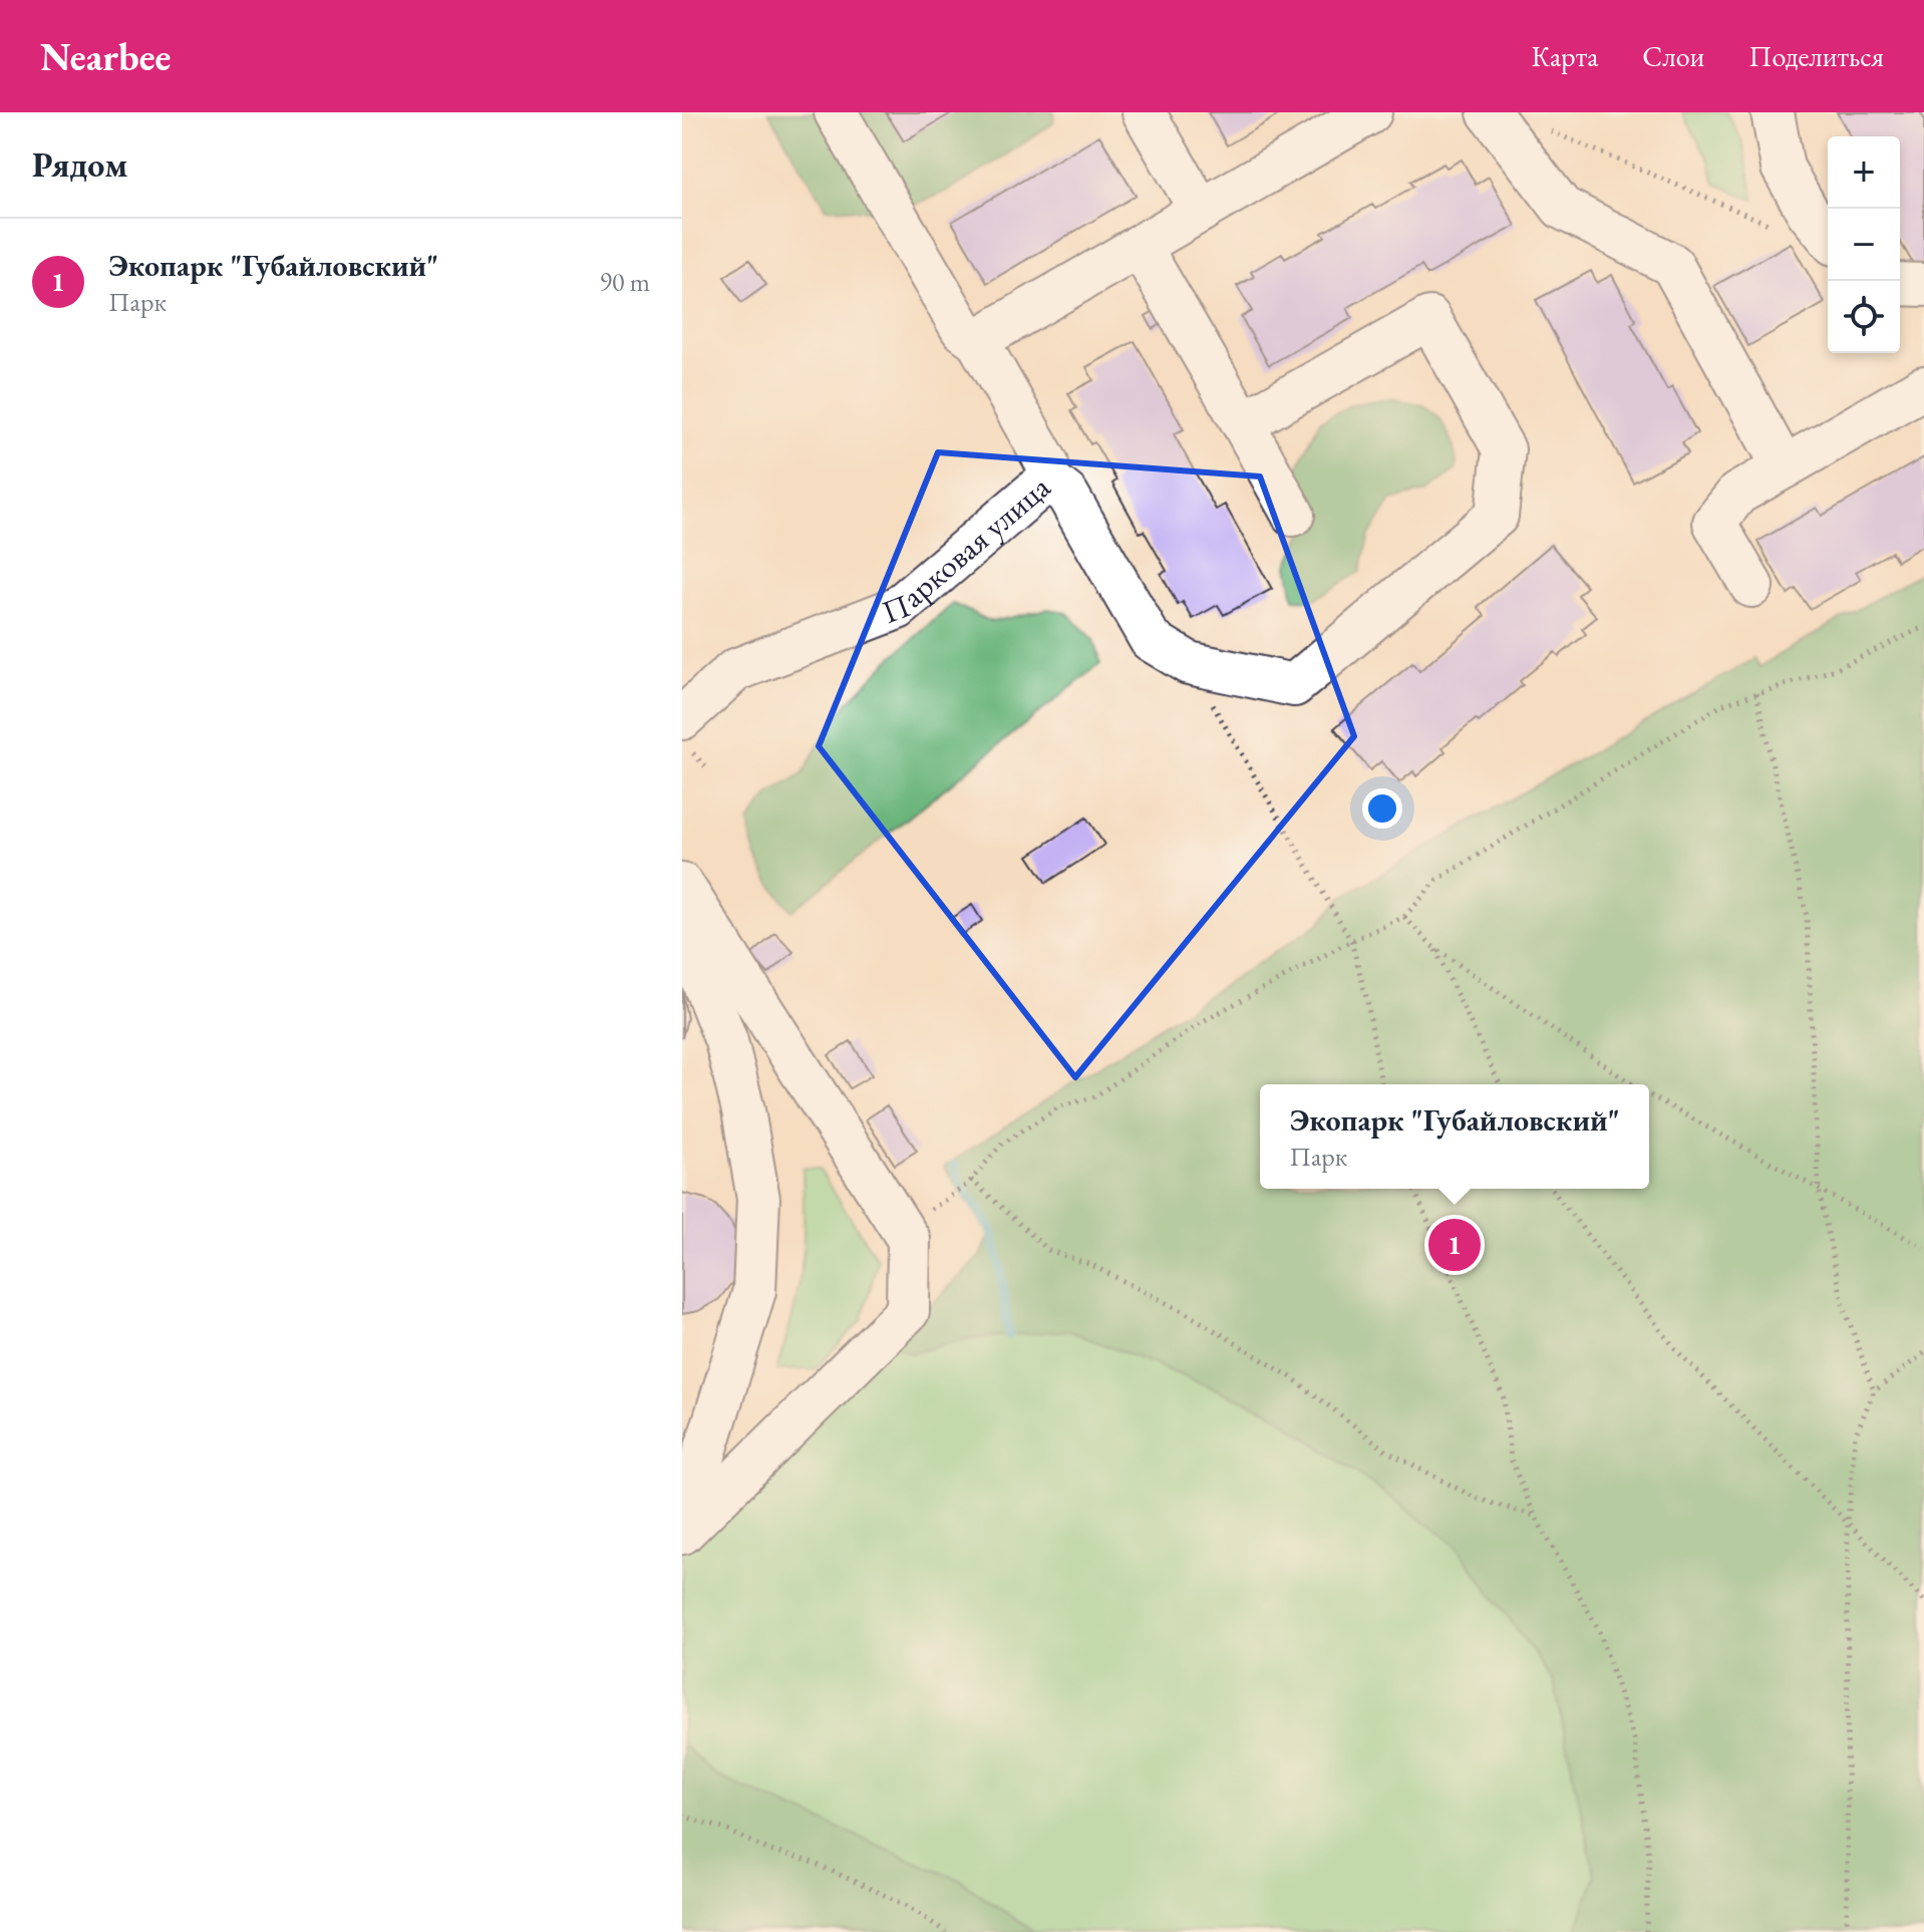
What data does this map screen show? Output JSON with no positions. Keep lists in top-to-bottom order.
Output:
{
  "streets": {
    "street": ["Парковая улица"]
  },
  "page": {
    "header": "Nearbee",
    "nav": ["Карта", "Слои", "Поделиться"],
    "heading": "Рядом",
    "map_buttons": ["+", "−"],
    "list": [
      {
        "mark": "1",
        "name": "Экопарк \"Губайловский\"",
        "note": "Парк",
        "value": "90 m"
      }
    ],
    "popup": ["Экопарк \"Губайловский\"", "Парк"],
    "pins": "1"
  }
}
